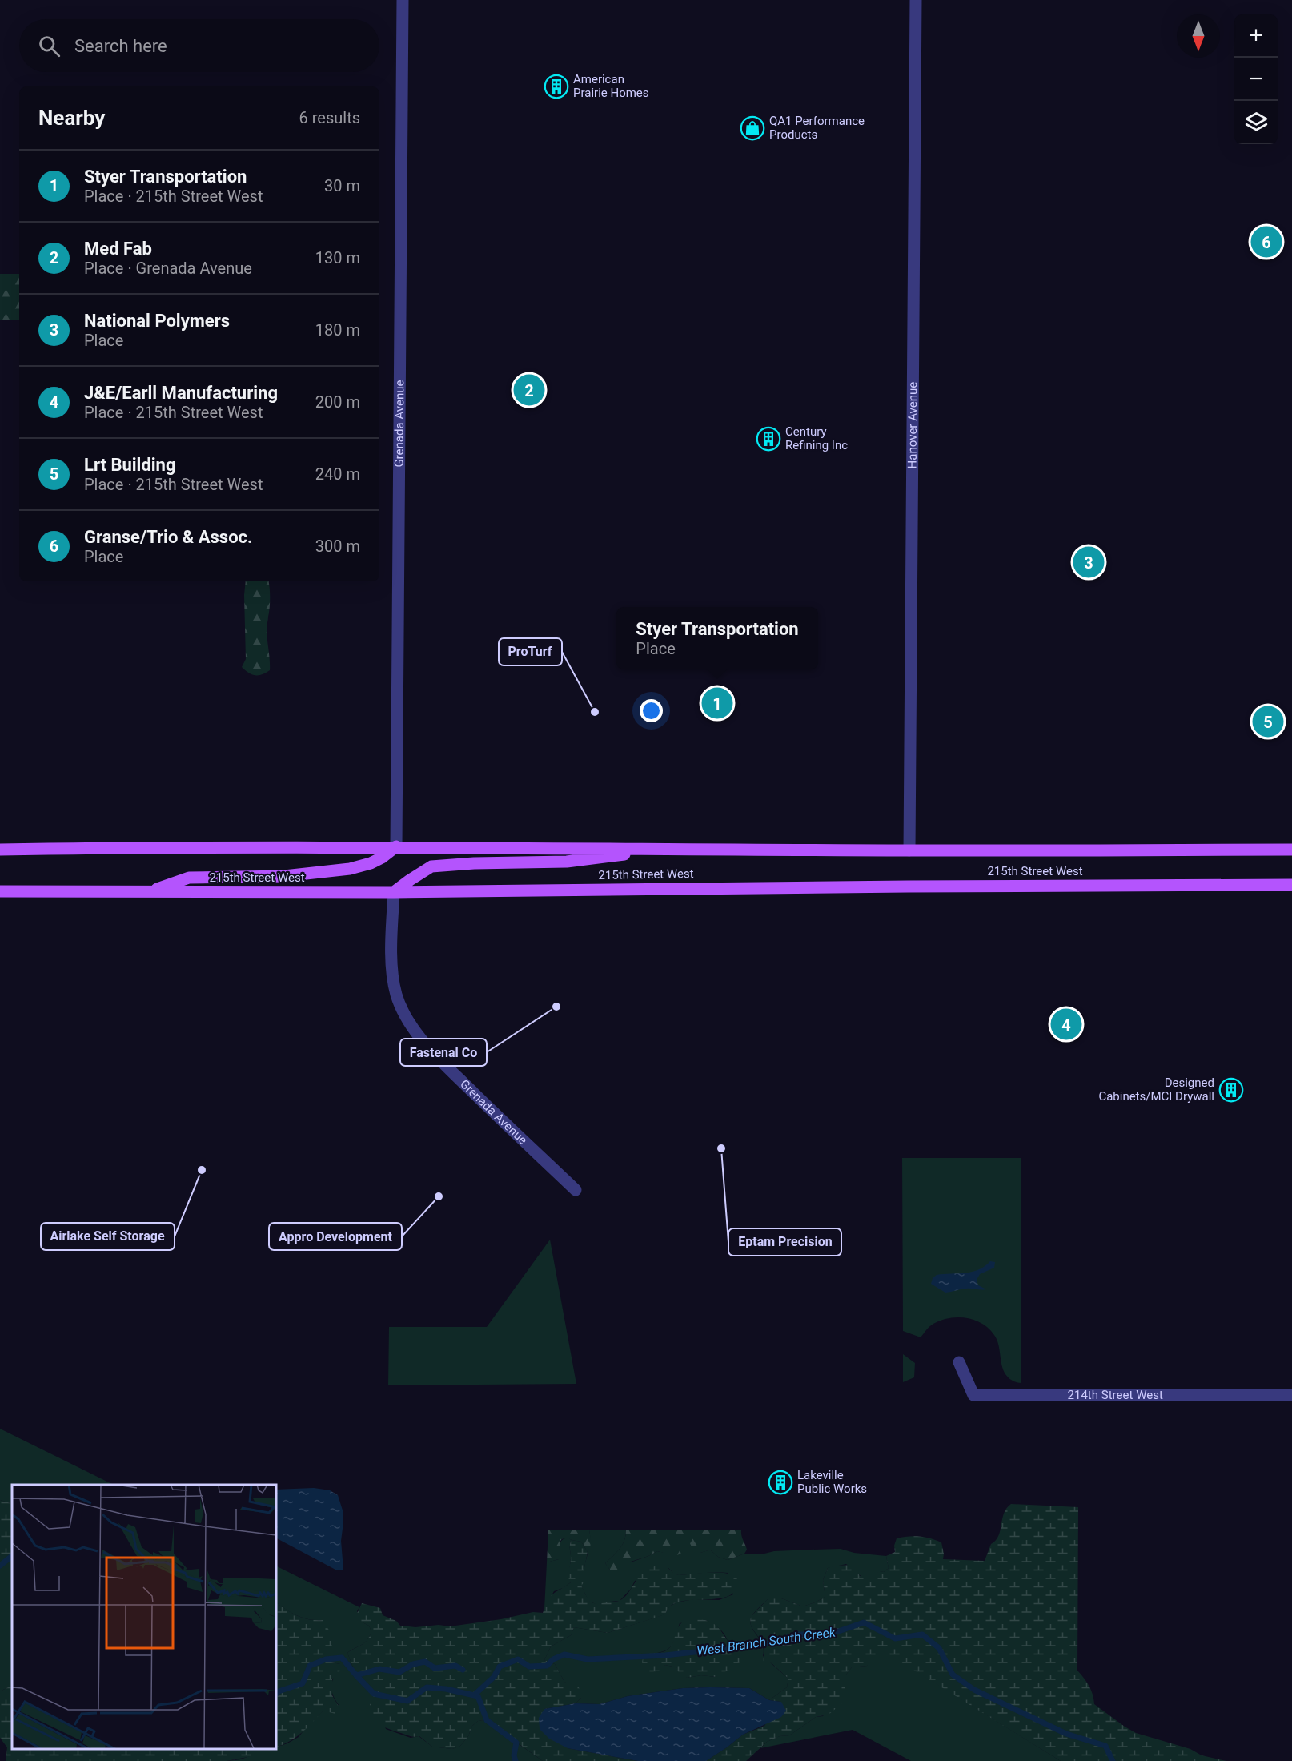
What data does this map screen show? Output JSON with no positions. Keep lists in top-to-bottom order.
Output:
{
  "streets": {
    "main road": ["215th Street West"],
    "street": ["Grenada Avenue", "Hanover Avenue", "214th Street West"]
  },
  "crossings": [
    ["Grenada Avenue", "215th Street West"],
    ["Hanover Avenue", "215th Street West"]
  ],
  "water": ["West Branch South Creek"],
  "places": {
    "building": [
      "American Prairie Homes",
      "Century Refining Inc",
      "Designed Cabinets/MCI Drywall",
      "Lakeville Public Works"
    ],
    "shop": ["QA1 Performance Products"],
    "other": [
      "ProTurf",
      "Fastenal Co",
      "Eptam Precision",
      "Airlake Self Storage",
      "Appro Development"
    ]
  },
  "north": "bottom",
  "page": {
    "map_buttons": ["+", "−"],
    "search": "Search here",
    "heading": ["Nearby", "6 results"],
    "list": [
      {
        "mark": "1",
        "name": "Styer Transportation",
        "note": "Place · 215th Street West",
        "value": "30 m"
      },
      {
        "mark": "2",
        "name": "Med Fab",
        "note": "Place · Grenada Avenue",
        "value": "130 m"
      },
      {
        "mark": "3",
        "name": "National Polymers",
        "note": "Place",
        "value": "180 m"
      },
      {
        "mark": "4",
        "name": "J&E/Earll Manufacturing",
        "note": "Place · 215th Street West",
        "value": "200 m"
      },
      {
        "mark": "5",
        "name": "Lrt Building",
        "note": "Place · 215th Street West",
        "value": "240 m"
      },
      {
        "mark": "6",
        "name": "Granse/Trio & Assoc.",
        "note": "Place",
        "value": "300 m"
      }
    ],
    "pins": [
      "6",
      "2",
      "3",
      "1",
      "5",
      "4"
    ],
    "popup": ["Styer Transportation", "Place"]
  }
}
